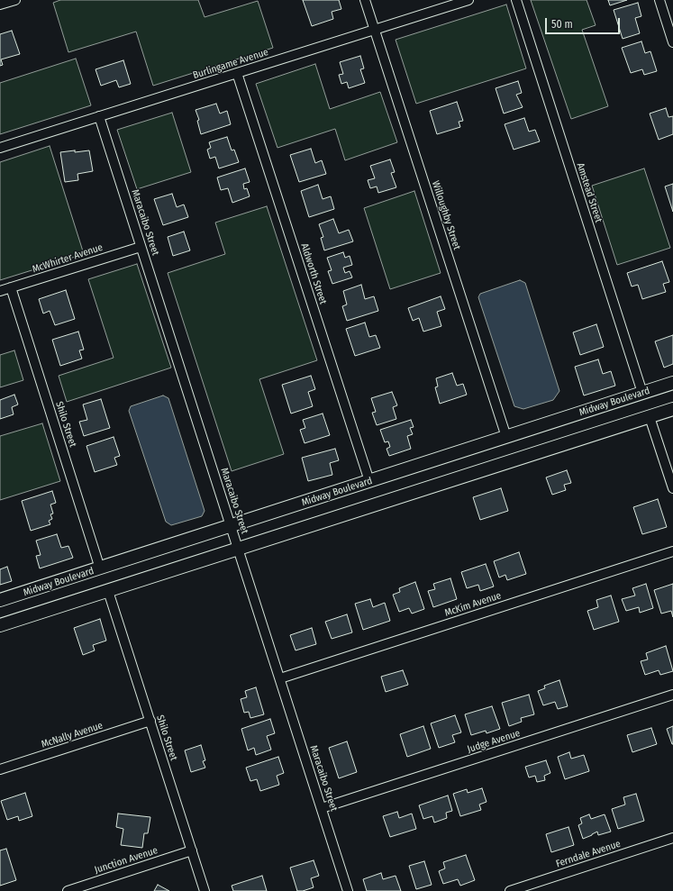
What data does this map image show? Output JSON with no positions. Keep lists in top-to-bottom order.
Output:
{
  "streets": {
    "street": [
      "Burlingame Avenue",
      "Amstead Street",
      "Willoughby Street",
      "Maracaibo Street",
      "McWhirter Avenue",
      "Aldworth Street",
      "Midway Boulevard",
      "Shilo Street",
      "McKim Avenue",
      "McNally Avenue",
      "Judge Avenue",
      "Ferndale Avenue",
      "Junction Avenue"
    ]
  },
  "crossings": [
    ["Burlingame Avenue", "Willoughby Street"],
    ["Burlingame Avenue", "Maracaibo Street"],
    ["Burlingame Avenue", "Aldworth Street"],
    ["Amstead Street", "Midway Boulevard"],
    ["Willoughby Street", "Midway Boulevard"],
    ["Maracaibo Street", "McWhirter Avenue"],
    ["Maracaibo Street", "Midway Boulevard"],
    ["Maracaibo Street", "McKim Avenue"],
    ["Maracaibo Street", "Judge Avenue"],
    ["McWhirter Avenue", "Shilo Street"],
    ["Aldworth Street", "Midway Boulevard"],
    ["Midway Boulevard", "Shilo Street"],
    ["Shilo Street", "McNally Avenue"],
    ["Shilo Street", "Junction Avenue"]
  ],
  "scale_bar": "50 m"
}
